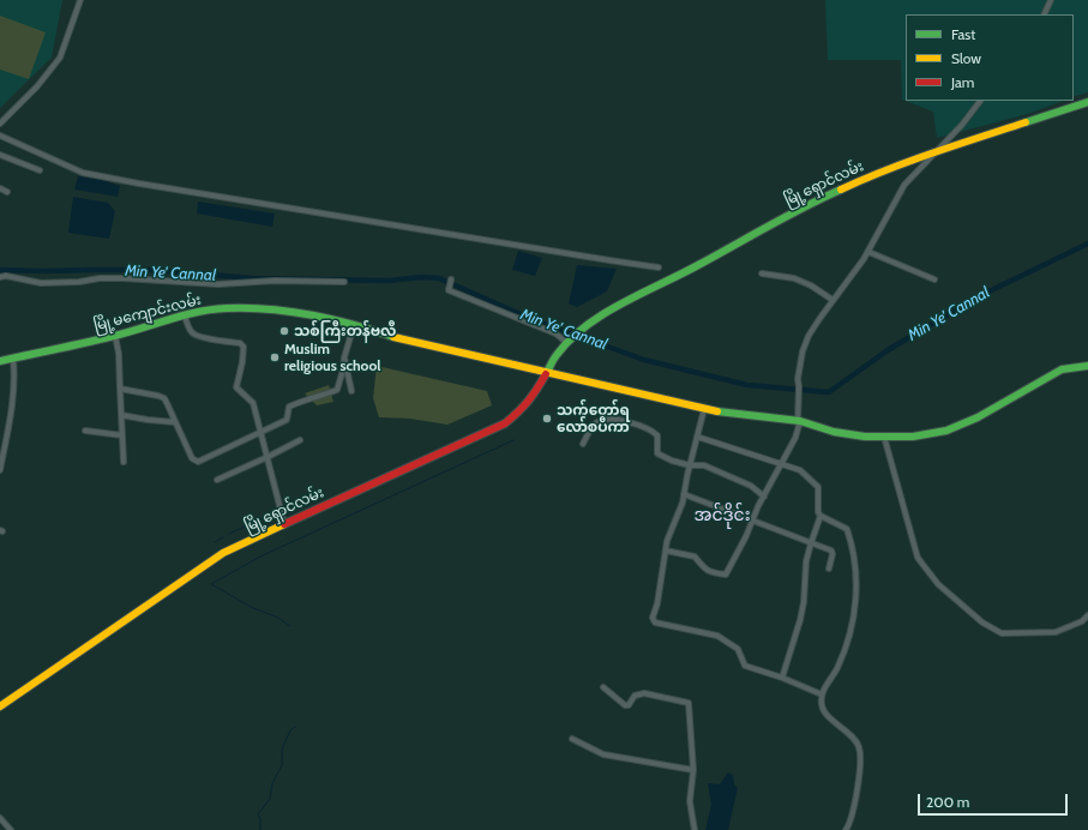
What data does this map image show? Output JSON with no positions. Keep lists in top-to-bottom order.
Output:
{
  "streets": {
    "main road": ["မြို့ရှောင်လမ်း", "မြို့မကျောင်းလမ်း"]
  },
  "crossings": [
    ["မြို့ရှောင်လမ်း", "မြို့မကျောင်းလမ်း"]
  ],
  "districts": ["အင်ဒိုင်း"],
  "water": ["Min Ye' Cannal"],
  "places": ["သစ်ကြီးတန်ဗလီ", "Muslim religious school", "သက်တော်ရ လော်စပီကာ"],
  "legend": ["Fast", "Slow", "Jam"],
  "scale_bar": "200 m"
}
